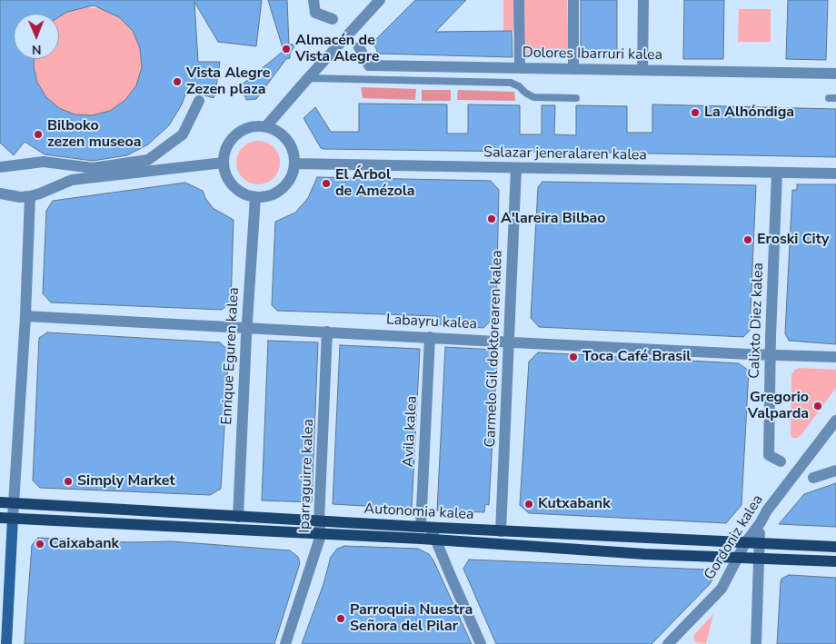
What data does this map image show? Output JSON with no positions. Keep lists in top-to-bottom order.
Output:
{
  "streets": {
    "main road": ["Autonomia kalea"],
    "street": [
      "Dolores Ibarruri kalea",
      "Salazar jeneralaren kalea",
      "Calixto Diez kalea",
      "Labayru kalea",
      "Carmelo Gil doktorearen kalea",
      "Enrique Eguren kalea",
      "Avila kalea",
      "Iparraguirre kalea",
      "Gordoniz kalea"
    ]
  },
  "crossings": [
    ["Salazar jeneralaren kalea", "Calixto Diez kalea"],
    ["Salazar jeneralaren kalea", "Carmelo Gil doktorearen kalea"],
    ["Salazar jeneralaren kalea", "Enrique Eguren kalea"],
    ["Calixto Diez kalea", "Labayru kalea"],
    ["Labayru kalea", "Carmelo Gil doktorearen kalea"],
    ["Labayru kalea", "Enrique Eguren kalea"],
    ["Labayru kalea", "Avila kalea"],
    ["Labayru kalea", "Iparraguirre kalea"],
    ["Carmelo Gil doktorearen kalea", "Autonomia kalea"],
    ["Enrique Eguren kalea", "Autonomia kalea"],
    ["Avila kalea", "Autonomia kalea"],
    ["Iparraguirre kalea", "Autonomia kalea"],
    ["Autonomia kalea", "Gordoniz kalea"]
  ],
  "places": [
    "Almacén de Vista Alegre",
    "Vista Alegre Zezen plaza",
    "La Alhóndiga",
    "Bilboko zezen museoa",
    "El Árbol de Amézola",
    "A'lareira Bilbao",
    "Eroski City",
    "Toca Café Brasil",
    "Gregorio Valparda",
    "Simply Market",
    "Kutxabank",
    "Caixabank",
    "Parroquia Nuestra Señora del Pilar"
  ],
  "north": "bottom"
}
